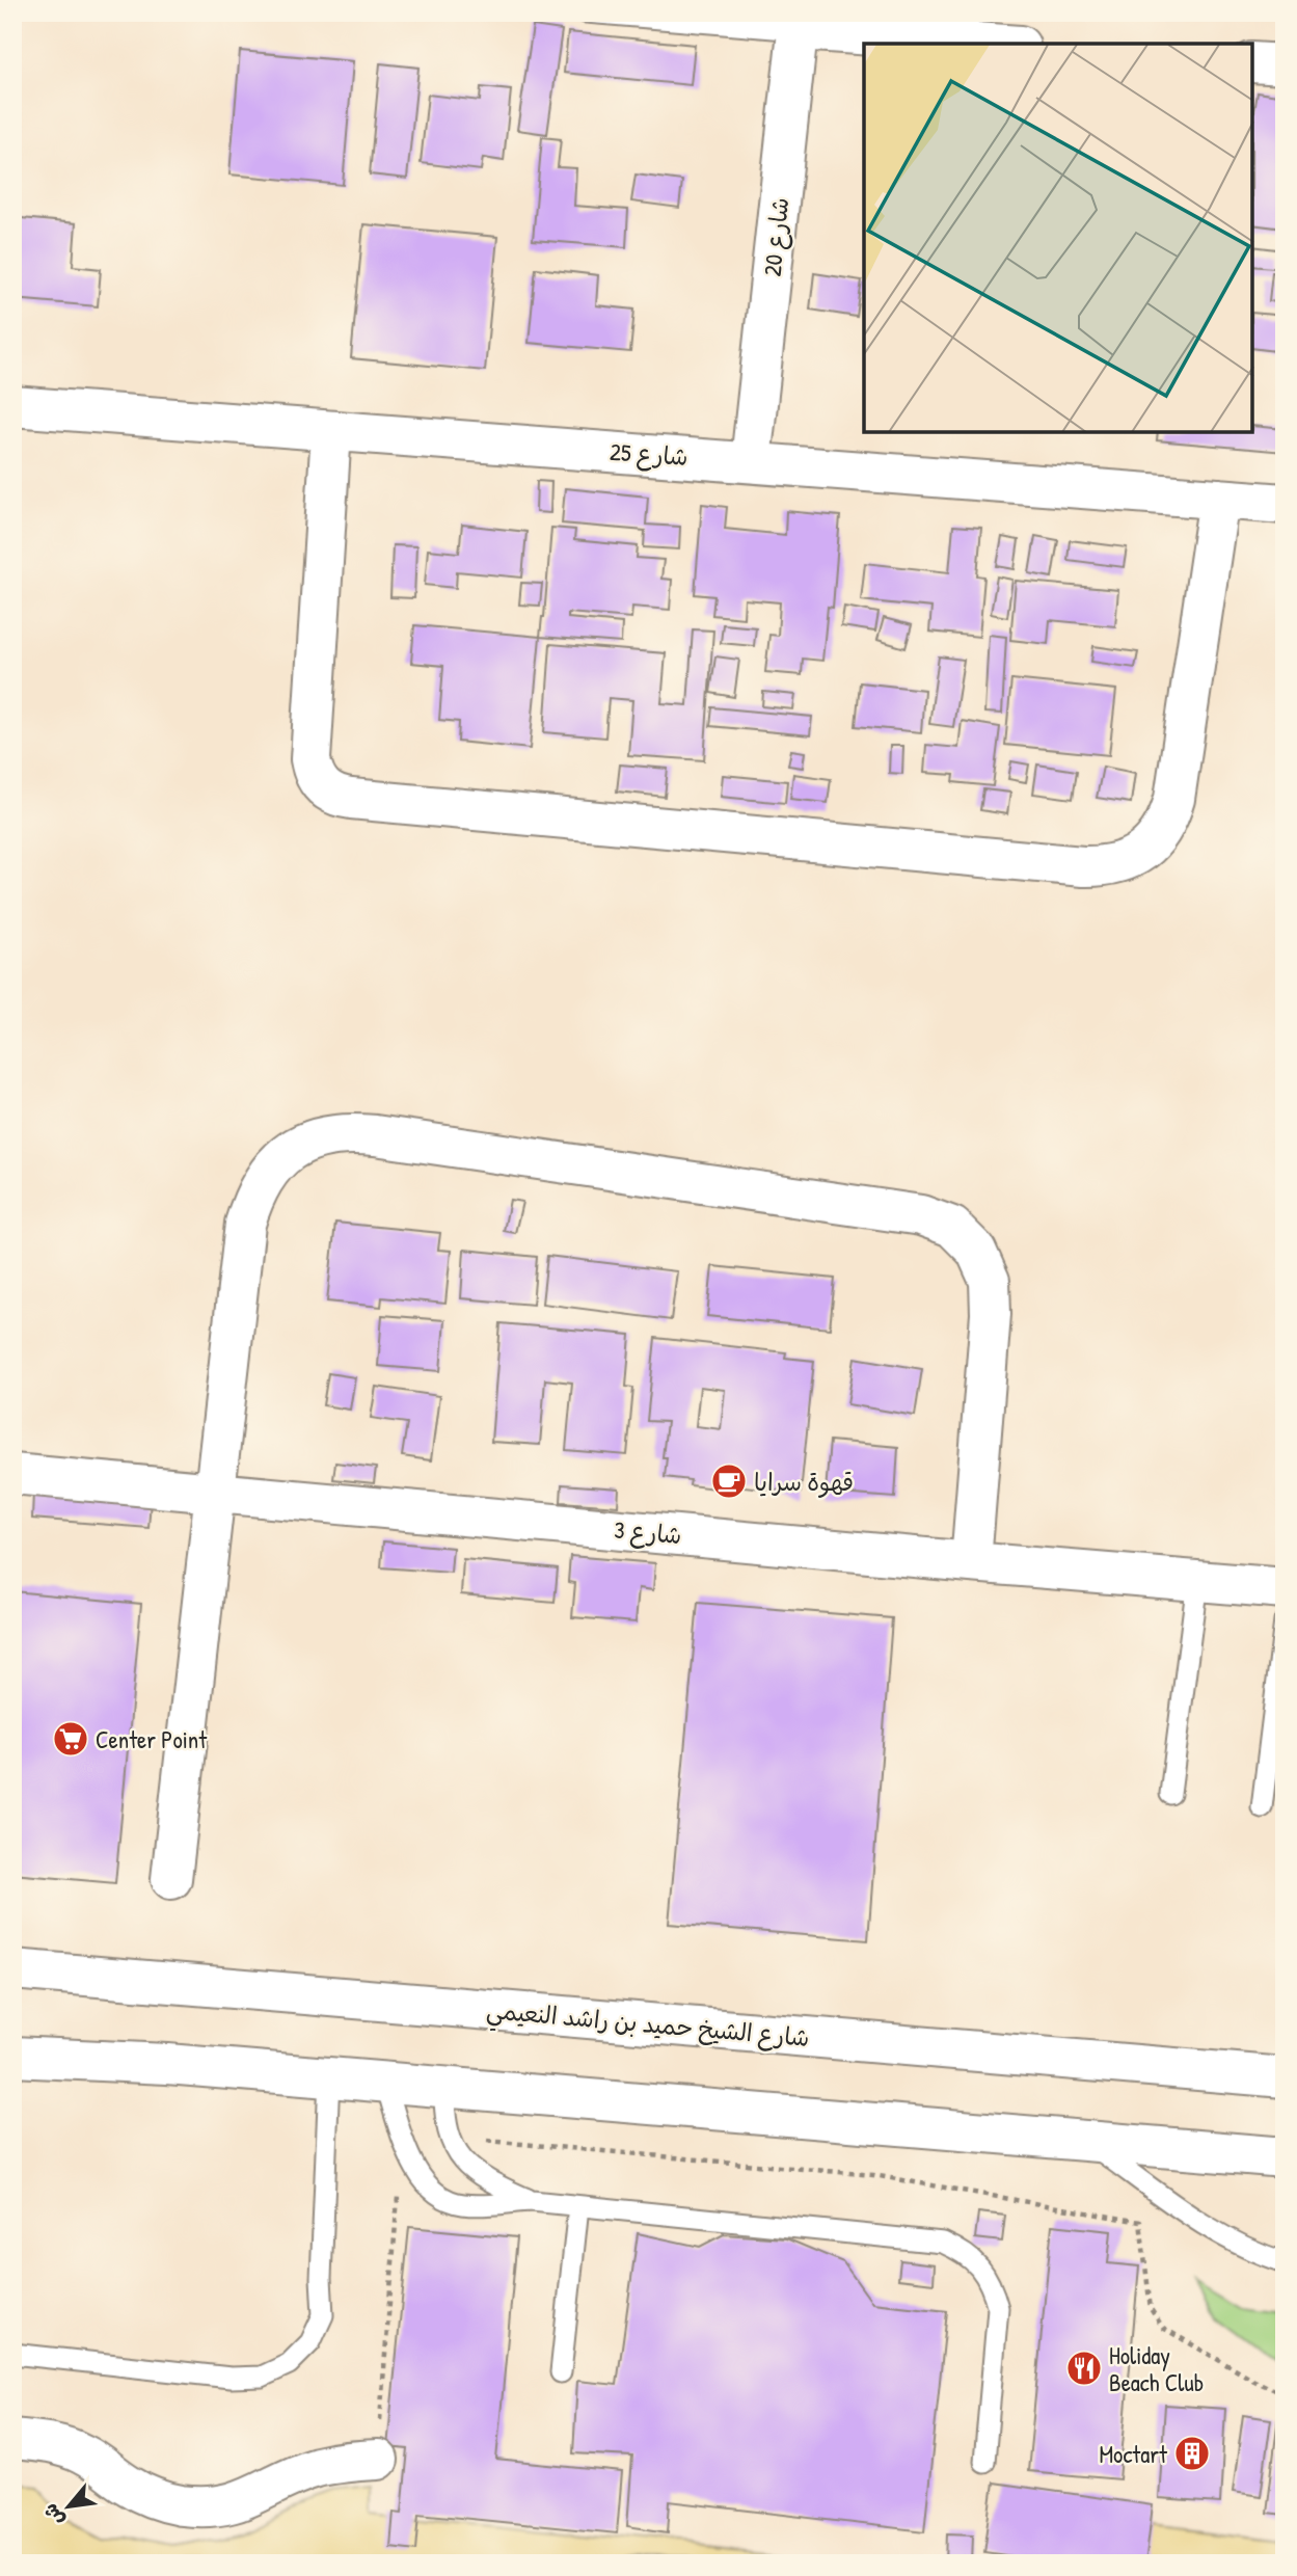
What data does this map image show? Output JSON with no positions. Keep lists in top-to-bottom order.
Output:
{
  "streets": {
    "street": [
      "شارع 20",
      "شارع 25",
      "شارع 3",
      "شارع الشيخ حميد بن راشد النعيمي"
    ]
  },
  "crossings": [
    ["شارع 20", "شارع 25"]
  ],
  "places": {
    "cafe": ["قهوة سرايا"],
    "supermarket": ["Center Point"],
    "restaurant": ["Holiday Beach Club"],
    "building": ["Moctart"]
  },
  "north": "bottom left"
}
